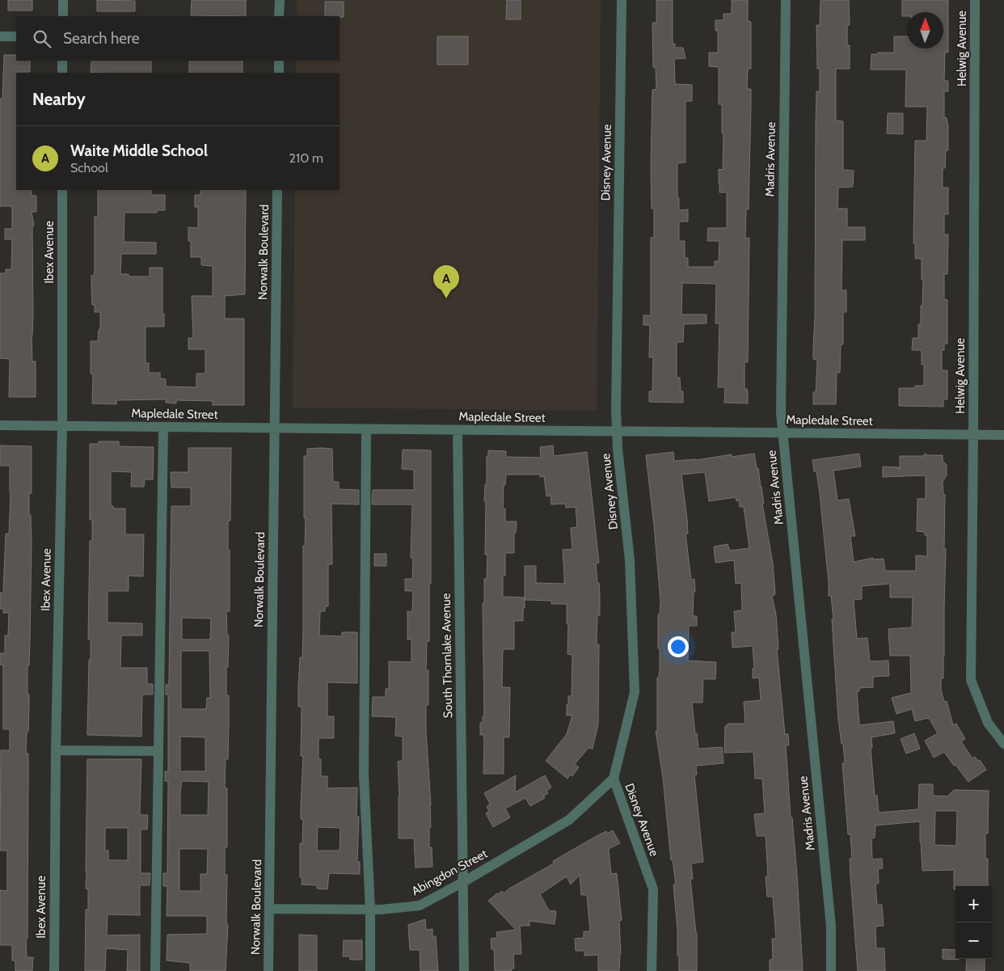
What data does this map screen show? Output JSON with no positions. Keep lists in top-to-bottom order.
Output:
{
  "streets": {
    "street": [
      "Helwig Avenue",
      "Madris Avenue",
      "Disney Avenue",
      "Ibex Avenue",
      "Norwalk Boulevard",
      "Mapledale Street",
      "South Thornlake Avenue",
      "Abingdon Street"
    ]
  },
  "crossings": [
    ["Helwig Avenue", "Mapledale Street"],
    ["Madris Avenue", "Mapledale Street"],
    ["Disney Avenue", "Mapledale Street"],
    ["Disney Avenue", "Abingdon Street"],
    ["Ibex Avenue", "Mapledale Street"],
    ["Norwalk Boulevard", "Mapledale Street"],
    ["Norwalk Boulevard", "Abingdon Street"],
    ["Mapledale Street", "South Thornlake Avenue"],
    ["South Thornlake Avenue", "Abingdon Street"]
  ],
  "north": "top",
  "page": {
    "search": "Search here",
    "heading": "Nearby",
    "list": [
      {
        "mark": "A",
        "name": "Waite Middle School",
        "note": "School",
        "value": "210 m"
      }
    ],
    "pins": "A",
    "map_buttons": ["+", "−"]
  }
}
